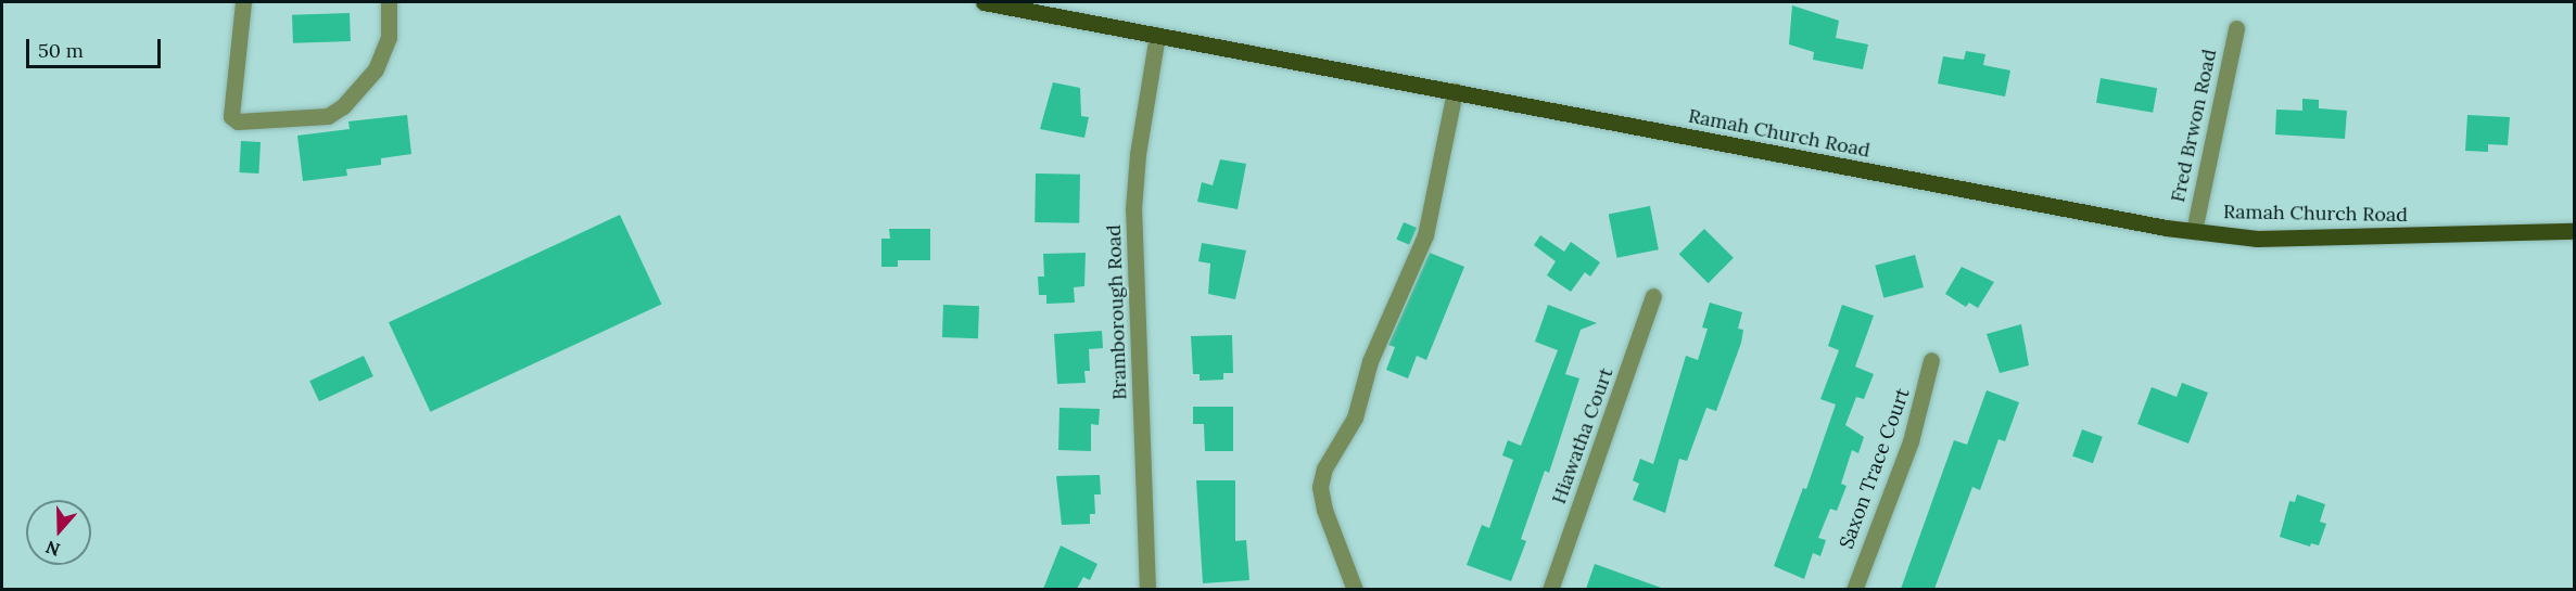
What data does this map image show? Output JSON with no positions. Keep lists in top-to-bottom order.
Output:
{
  "streets": {
    "main road": ["Ramah Church Road"],
    "street": [
      "Fred Brwon Road",
      "Bramborough Road",
      "Hiawatha Court",
      "Saxon Trace Court"
    ]
  },
  "crossings": [
    ["Fred Brwon Road", "Ramah Church Road"],
    ["Ramah Church Road", "Bramborough Road"]
  ],
  "scale_bar": "50 m",
  "north": "bottom"
}
